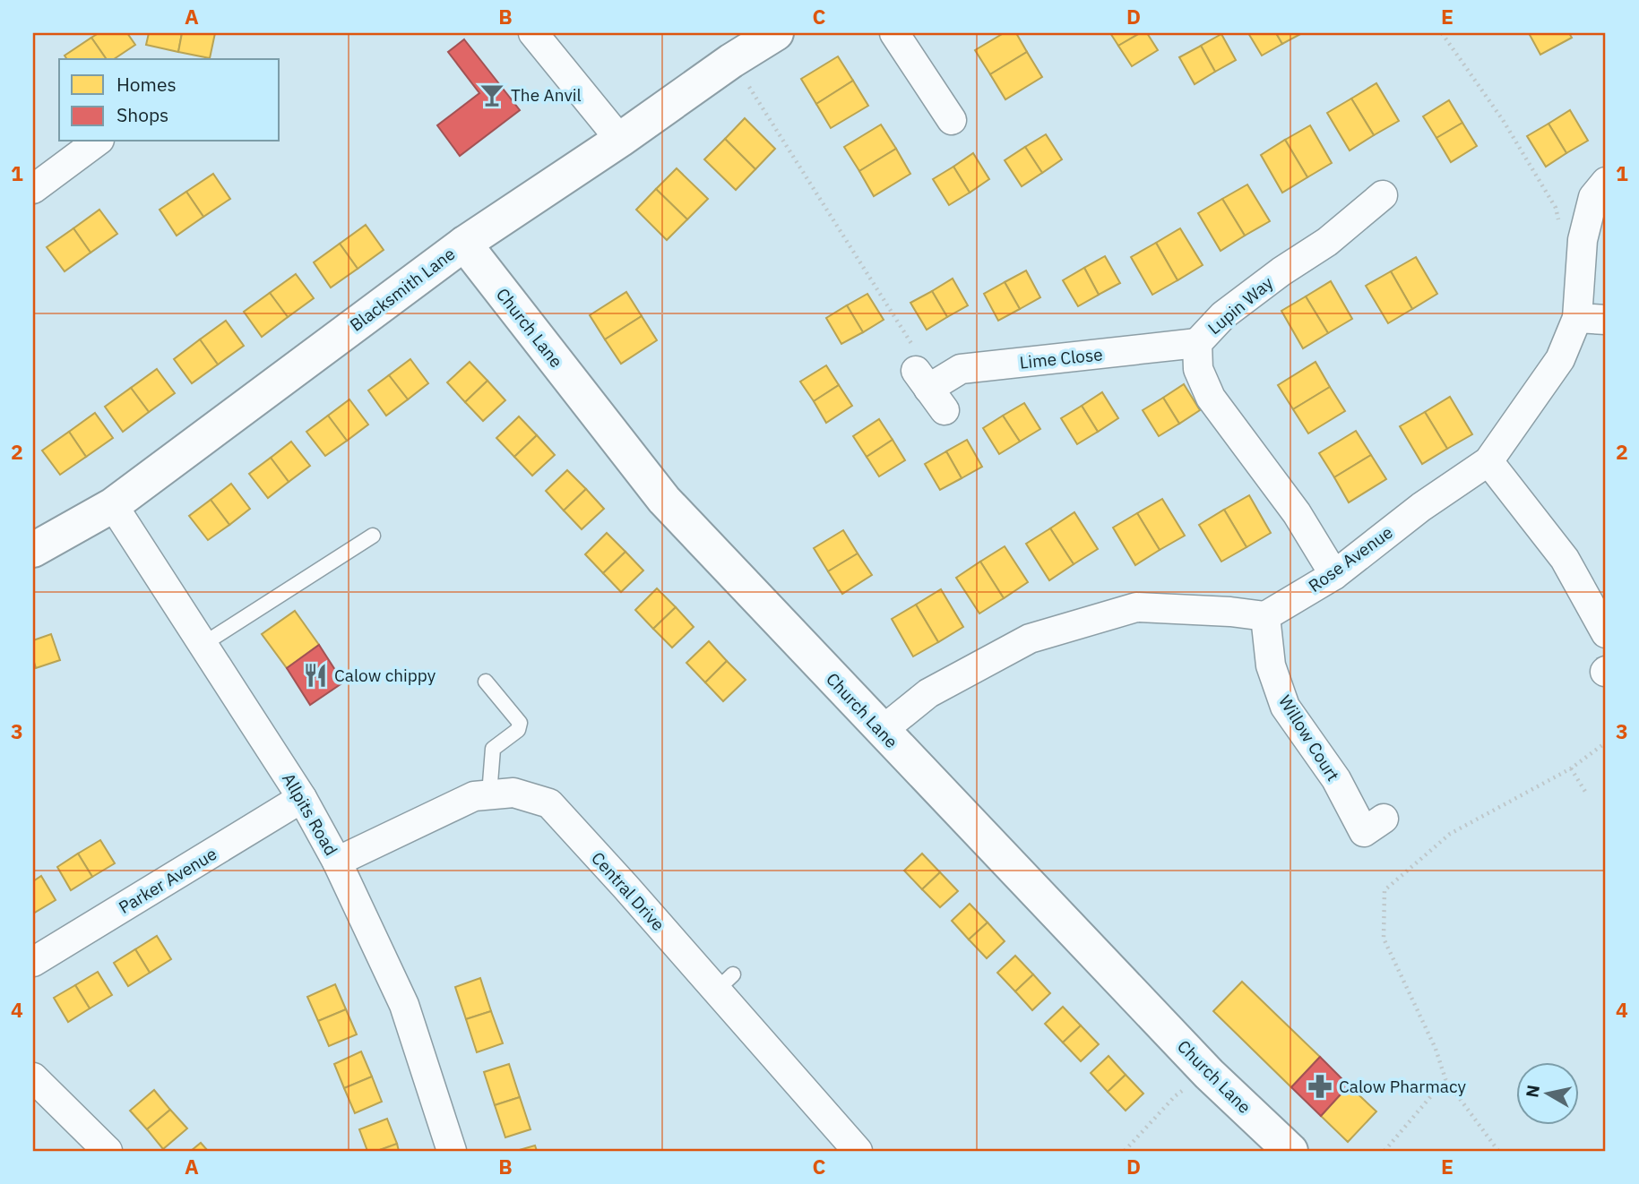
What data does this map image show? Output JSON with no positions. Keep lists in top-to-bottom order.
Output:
{
  "streets": {
    "street": [
      "Blacksmith Lane",
      "Lupin Way",
      "Church Lane",
      "Lime Close",
      "Rose Avenue",
      "Willow Court",
      "Allpits Road",
      "Parker Avenue",
      "Central Drive"
    ]
  },
  "crossings": [
    ["Blacksmith Lane", "Church Lane"],
    ["Blacksmith Lane", "Allpits Road"],
    ["Lupin Way", "Lime Close"],
    ["Lupin Way", "Rose Avenue"],
    ["Rose Avenue", "Willow Court"],
    ["Allpits Road", "Parker Avenue"],
    ["Allpits Road", "Central Drive"]
  ],
  "places": {
    "bar": ["The Anvil"],
    "restaurant": ["Calow chippy"],
    "pharmacy": ["Calow Pharmacy"]
  },
  "legend": ["Homes", "Shops"],
  "north": "left",
  "grid": {
    "columns": [
      "A",
      "B",
      "C",
      "D",
      "E"
    ],
    "rows": [
      "1",
      "2",
      "3",
      "4"
    ]
  }
}
